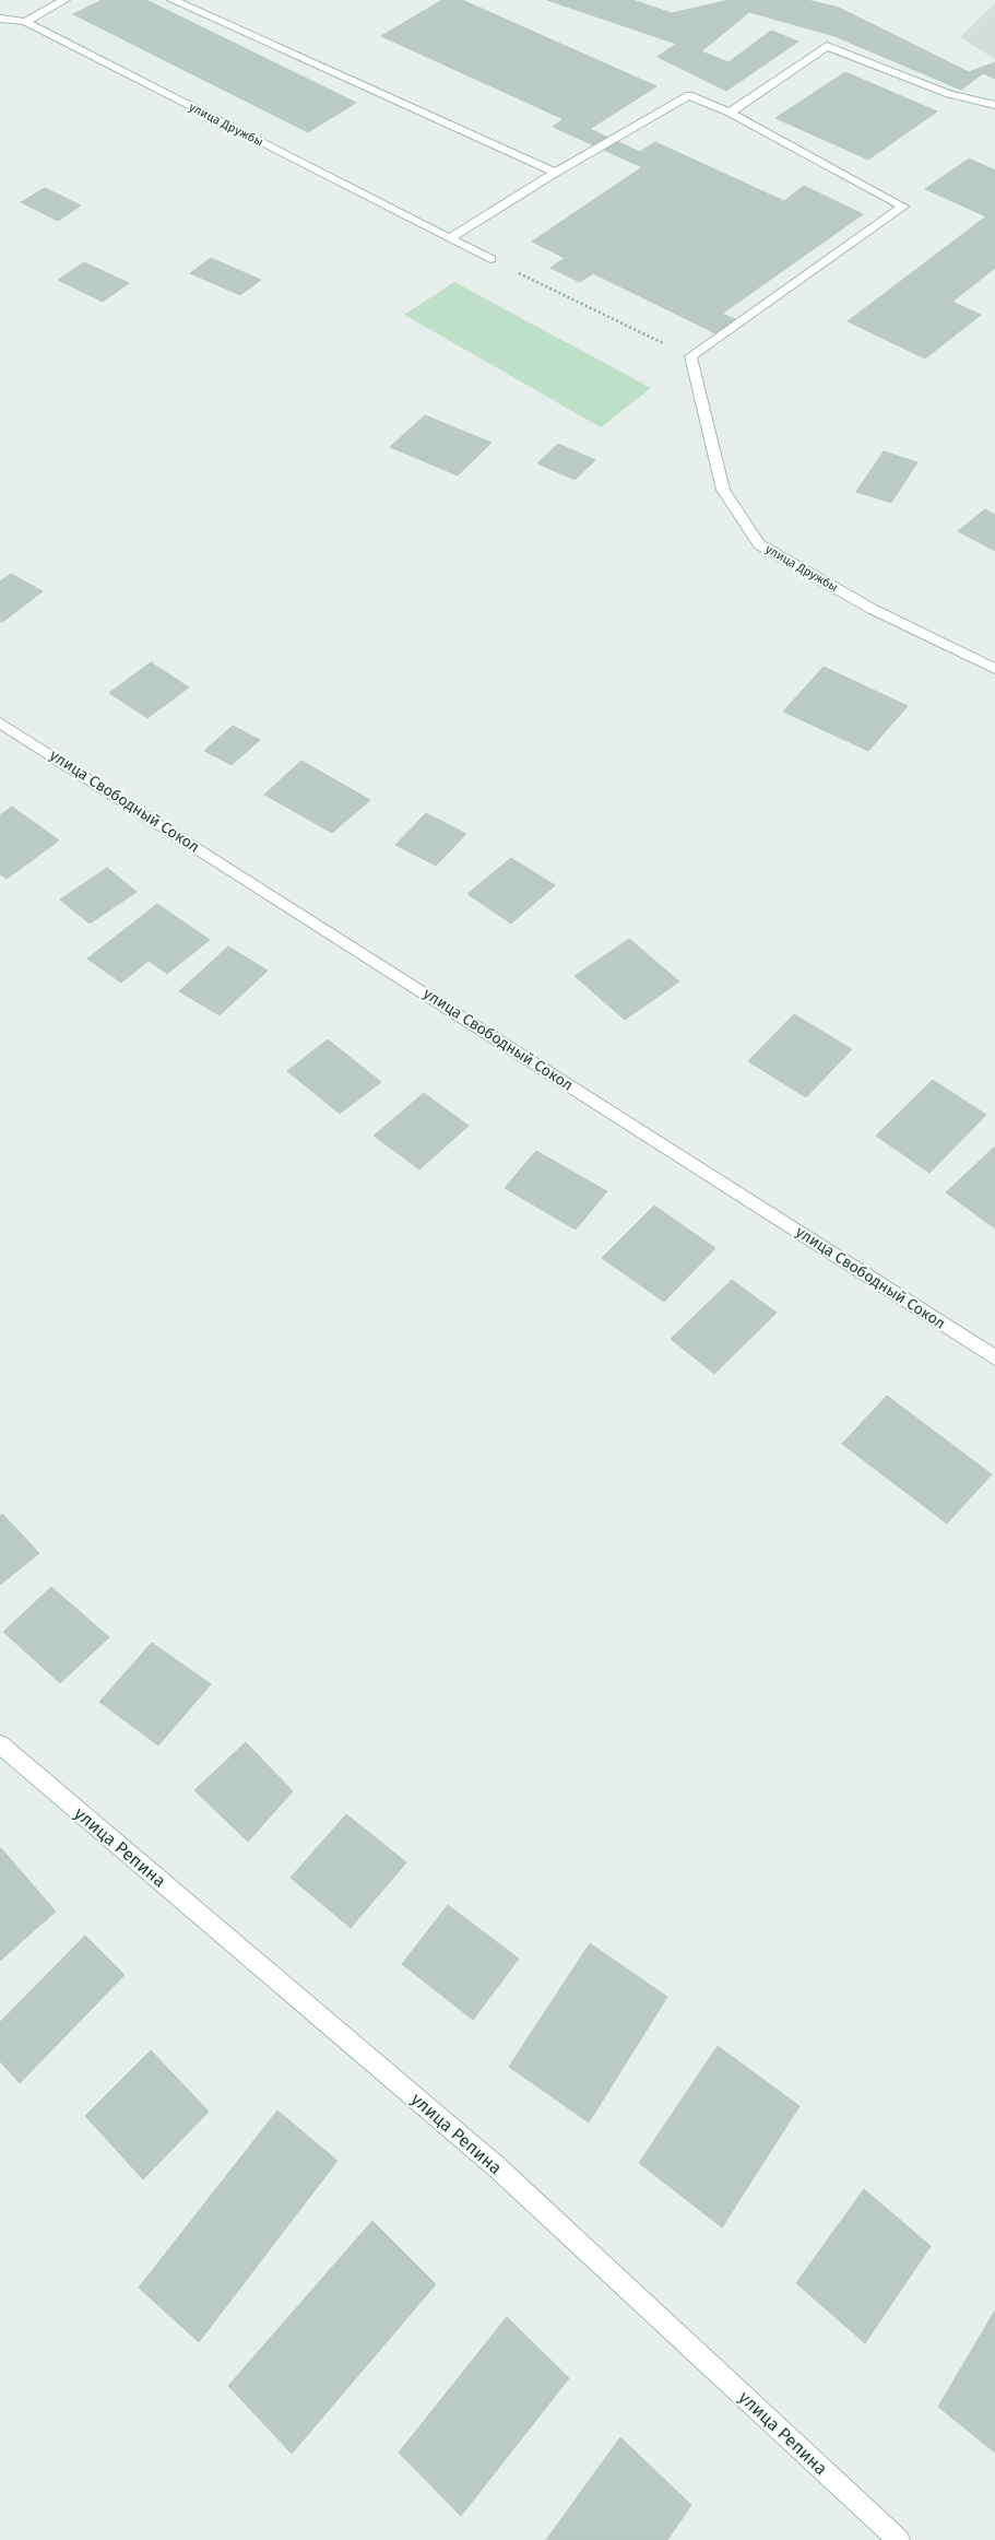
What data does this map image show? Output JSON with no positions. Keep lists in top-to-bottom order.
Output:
{
  "streets": {
    "street": ["улица Дружбы", "улица Свободный Сокол", "улица Репина"]
  }
}
